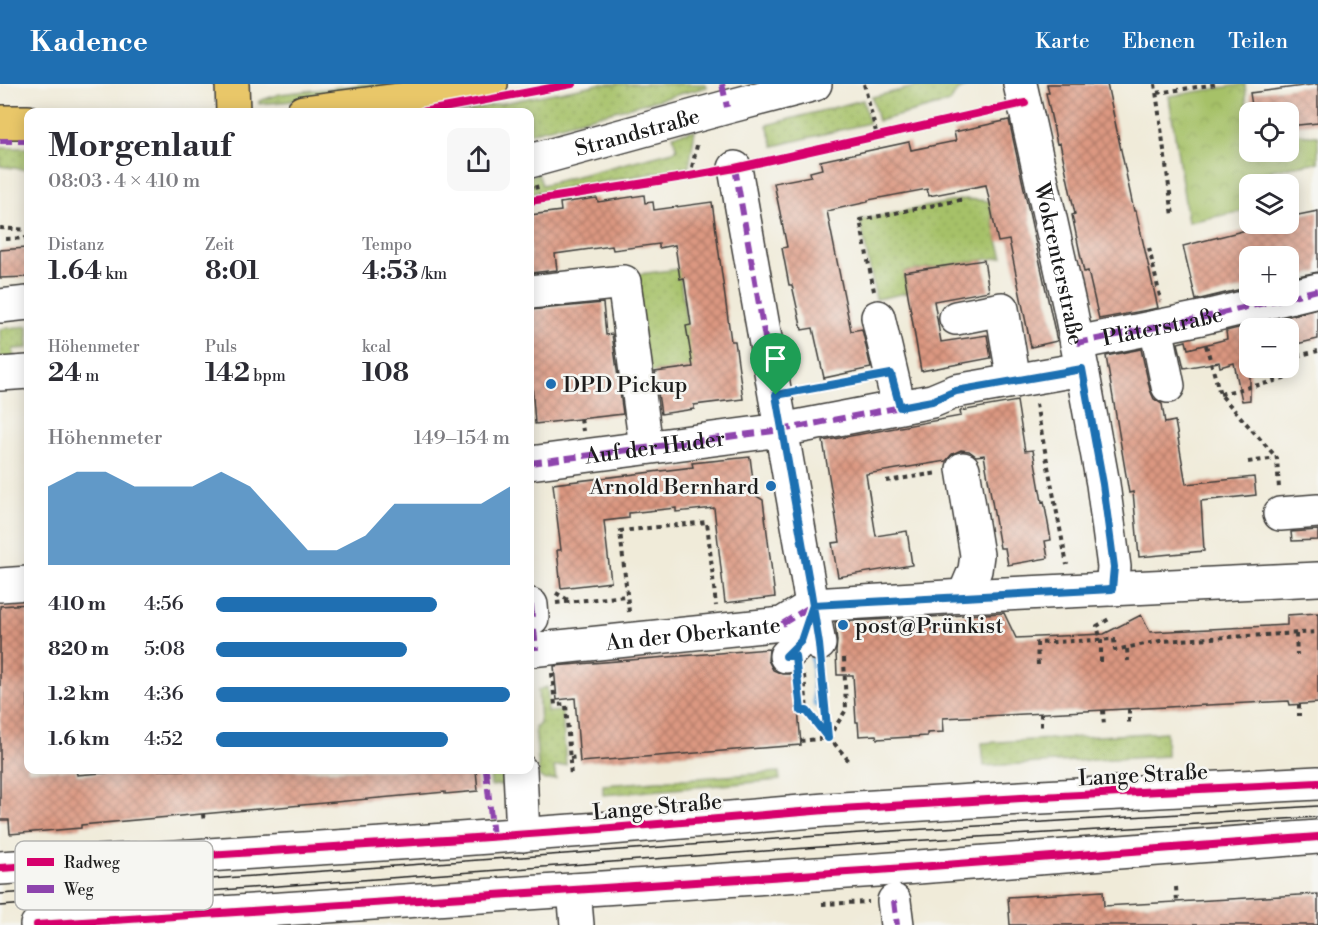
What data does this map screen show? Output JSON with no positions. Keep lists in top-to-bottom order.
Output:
{
  "streets": {
    "street": [
      "Strandstraße",
      "Wokrenterstraße",
      "Pläterstraße",
      "Auf der Huder",
      "An der Oberkante",
      "Lange Straße"
    ]
  },
  "crossings": [
    ["Wokrenterstraße", "Pläterstraße"],
    ["Wokrenterstraße", "An der Oberkante"],
    ["Pläterstraße", "Auf der Huder"]
  ],
  "places": ["DPD Pickup", "Arnold Bernhard", "post@Prünkist"],
  "legend": ["Radweg", "Weg"],
  "page": {
    "header": "Kadence",
    "nav": ["Karte", "Ebenen", "Teilen"],
    "map_buttons": ["+", "−"],
    "heading": ["Morgenlauf", "08:03 · 4 × 410 m"],
    "stats": [
      ["Distanz", "1.64 km"],
      ["Zeit", "8:01"],
      ["Tempo", "4:53 /km"],
      ["Höhenmeter", "24 m"],
      ["Puls", "142 bpm"],
      ["kcal", "108"]
    ],
    "chart": ["Höhenmeter", "149–154 m"],
    "list": [
      {
        "name": "410 m",
        "note": "4:56"
      },
      {
        "name": "820 m",
        "note": "5:08"
      },
      {
        "name": "1.2 km",
        "note": "4:36"
      },
      {
        "name": "1.6 km",
        "note": "4:52"
      }
    ]
  }
}
